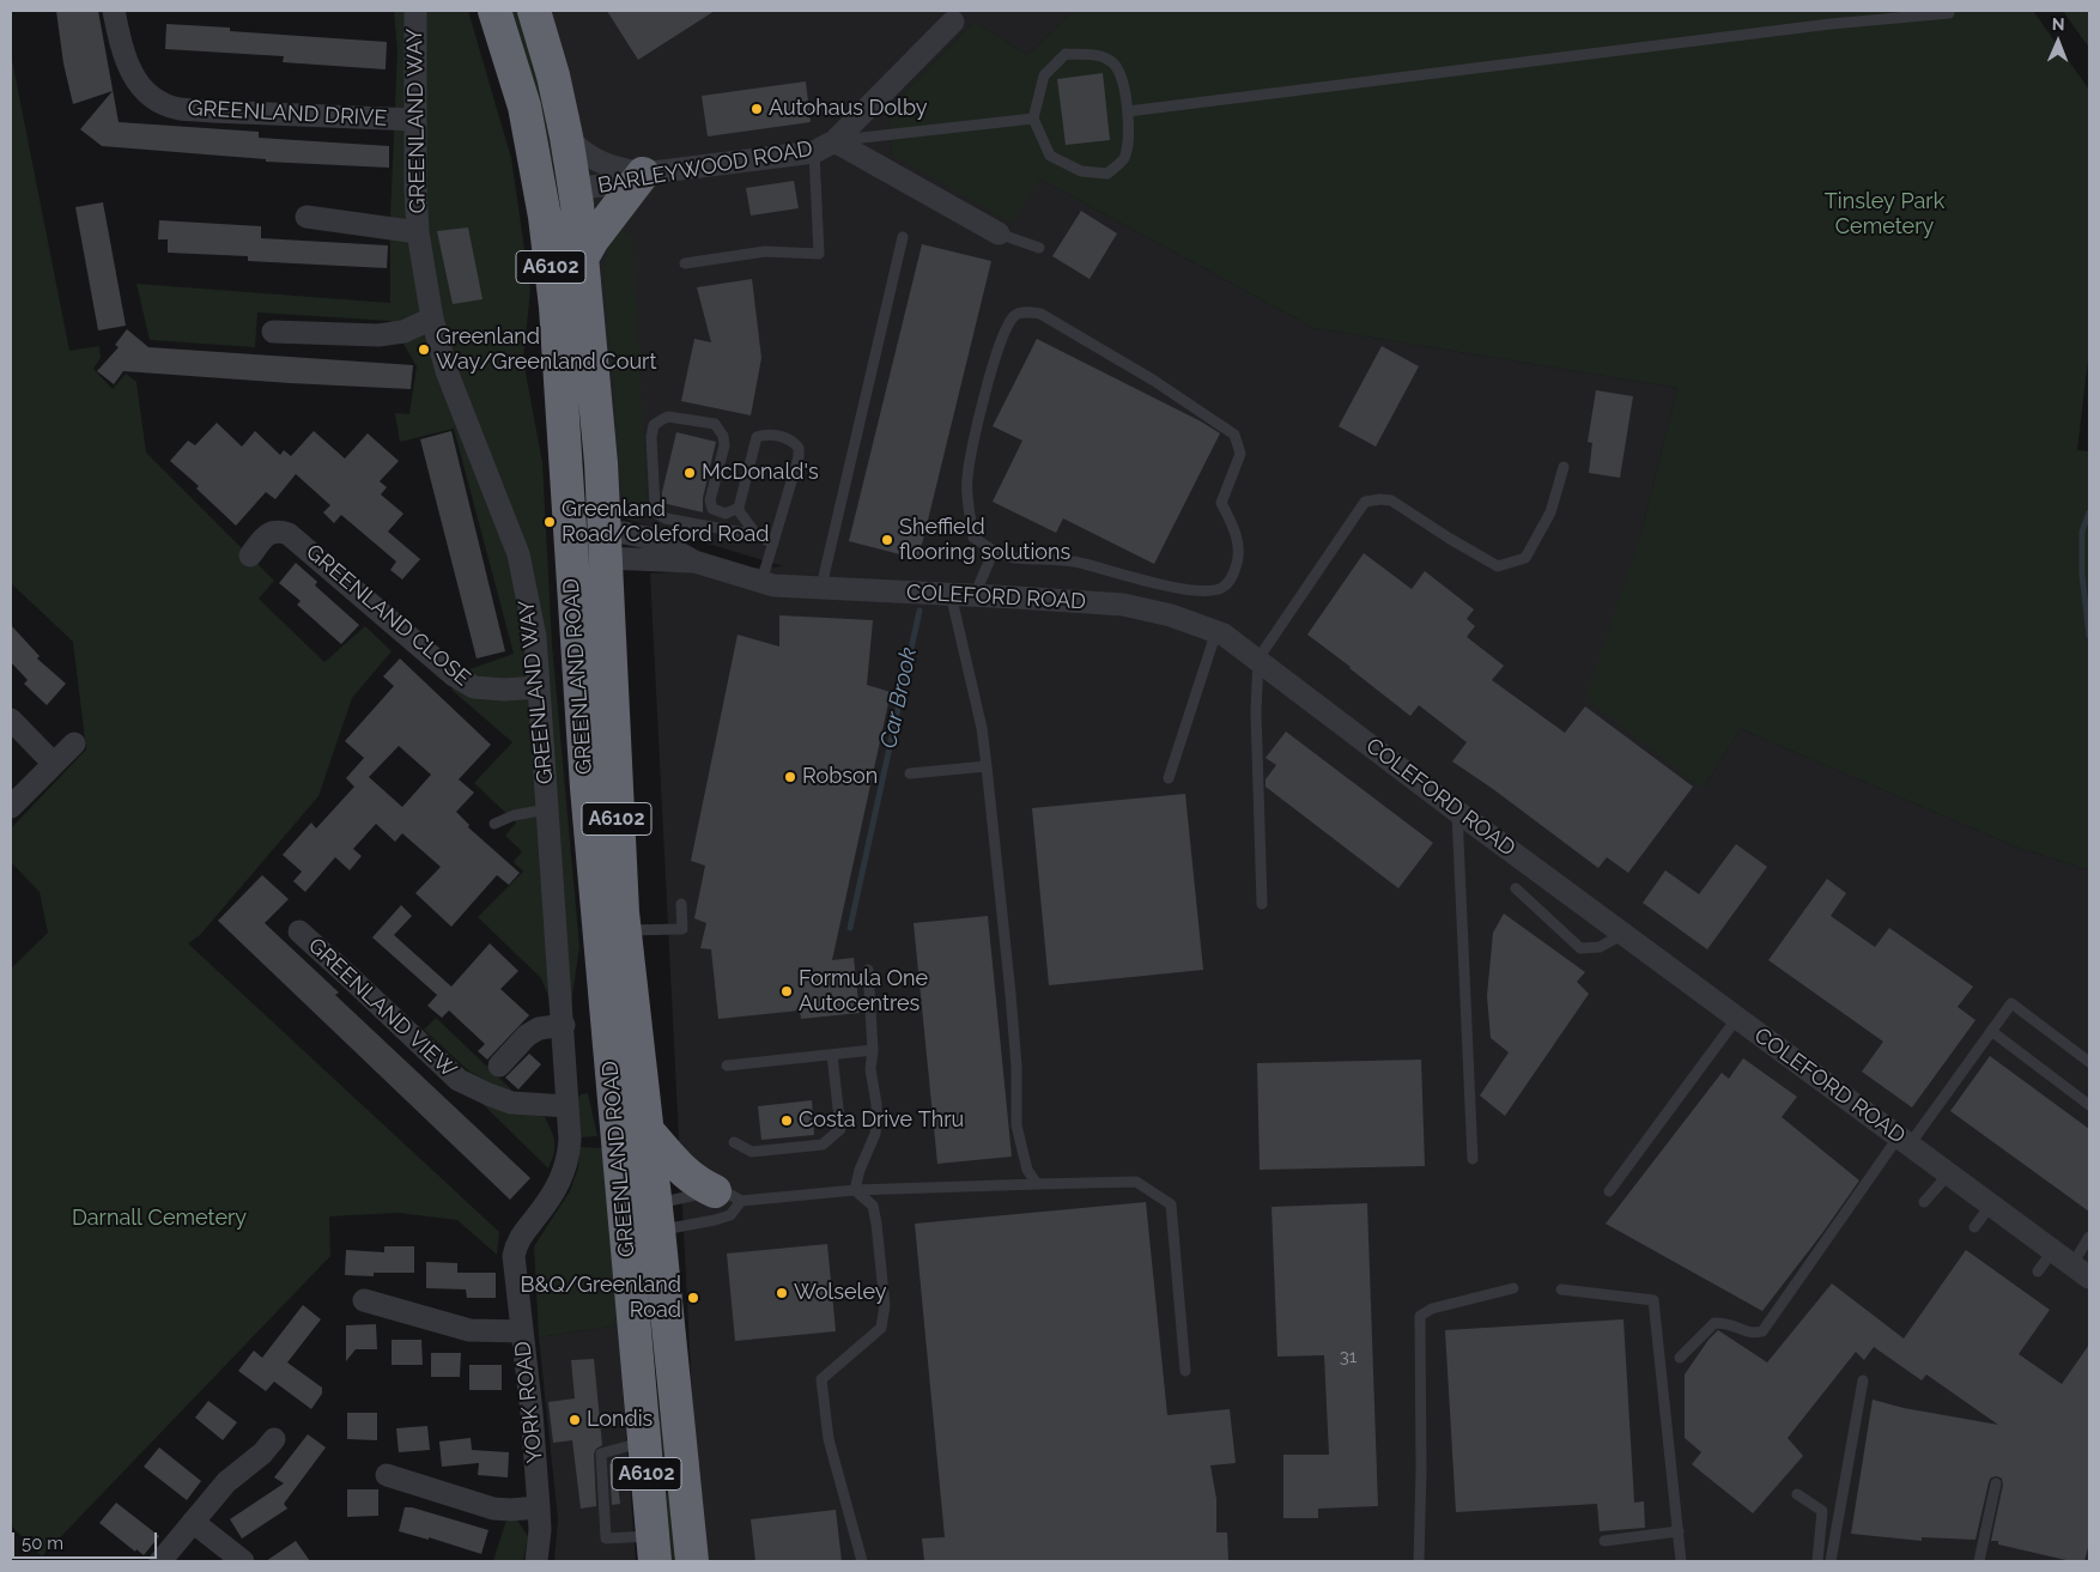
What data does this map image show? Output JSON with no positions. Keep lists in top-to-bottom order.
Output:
{
  "streets": {
    "highway": ["A6102", "GREENLAND ROAD"],
    "street": [
      "GREENLAND DRIVE",
      "GREENLAND WAY",
      "BARLEYWOOD ROAD",
      "COLEFORD ROAD",
      "GREENLAND CLOSE",
      "GREENLAND VIEW",
      "YORK ROAD"
    ]
  },
  "crossings": [
    ["GREENLAND DRIVE", "GREENLAND WAY"],
    ["GREENLAND WAY", "GREENLAND CLOSE"],
    ["GREENLAND WAY", "GREENLAND VIEW"],
    ["GREENLAND WAY", "YORK ROAD"],
    ["BARLEYWOOD ROAD", "GREENLAND ROAD"],
    ["COLEFORD ROAD", "GREENLAND ROAD"]
  ],
  "water": ["Car Brook"],
  "parks": ["Tinsley Park Cemetery", "Darnall Cemetery"],
  "places": [
    "Autohaus Dolby",
    "Greenland Way/Greenland Court",
    "McDonald's",
    "Greenland Road/Coleford Road",
    "Sheffield flooring solutions",
    "Robson",
    "Formula One Autocentres",
    "Costa Drive Thru",
    "Wolseley",
    "B&Q/Greenland Road",
    "Londis"
  ],
  "house_numbers": ["31"],
  "scale_bar": "50 m",
  "north": "top"
}
